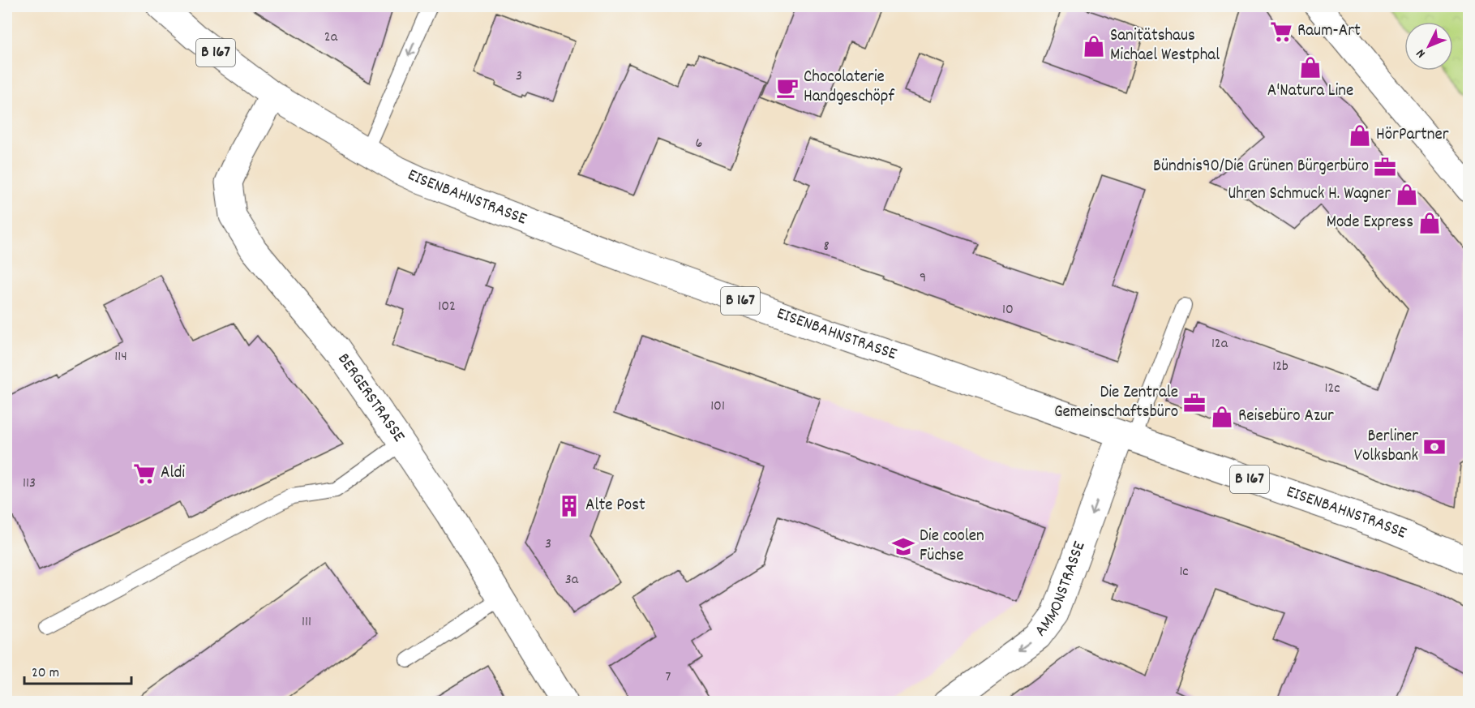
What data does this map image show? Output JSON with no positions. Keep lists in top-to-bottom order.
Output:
{
  "streets": {
    "main road": [
      "B 167",
      "EISENBAHNSTRASSE",
      "BERGERSTRASSE",
      "AMMONSTRASSE"
    ]
  },
  "crossings": [
    ["EISENBAHNSTRASSE", "BERGERSTRASSE"],
    ["EISENBAHNSTRASSE", "AMMONSTRASSE"]
  ],
  "one_way": ["AMMONSTRASSE"],
  "places": {
    "supermarket": ["Raum-Art", "Aldi"],
    "shop": [
      "Sanitätshaus Michael Westphal",
      "A'Natura Line",
      "HörPartner",
      "Uhren Schmuck H. Wagner",
      "Mode Express",
      "Reisebüro Azur"
    ],
    "cafe": ["Chocolaterie Handgeschöpf"],
    "office": ["Bündnis90/Die Grünen Bürgerbüro", "Die Zentrale Gemeinschaftsbüro"],
    "bank": ["Berliner Volksbank"],
    "building": ["Alte Post"],
    "school or university": ["Die coolen Füchse"]
  },
  "house_numbers": [
    "2a",
    "3",
    "6",
    "8",
    "9",
    "102",
    "10",
    "12a",
    "114",
    "12b",
    "12c",
    "101",
    "113",
    "3",
    "1c",
    "3a",
    "111",
    "7"
  ],
  "scale_bar": "20 m",
  "north": "bottom left"
}
